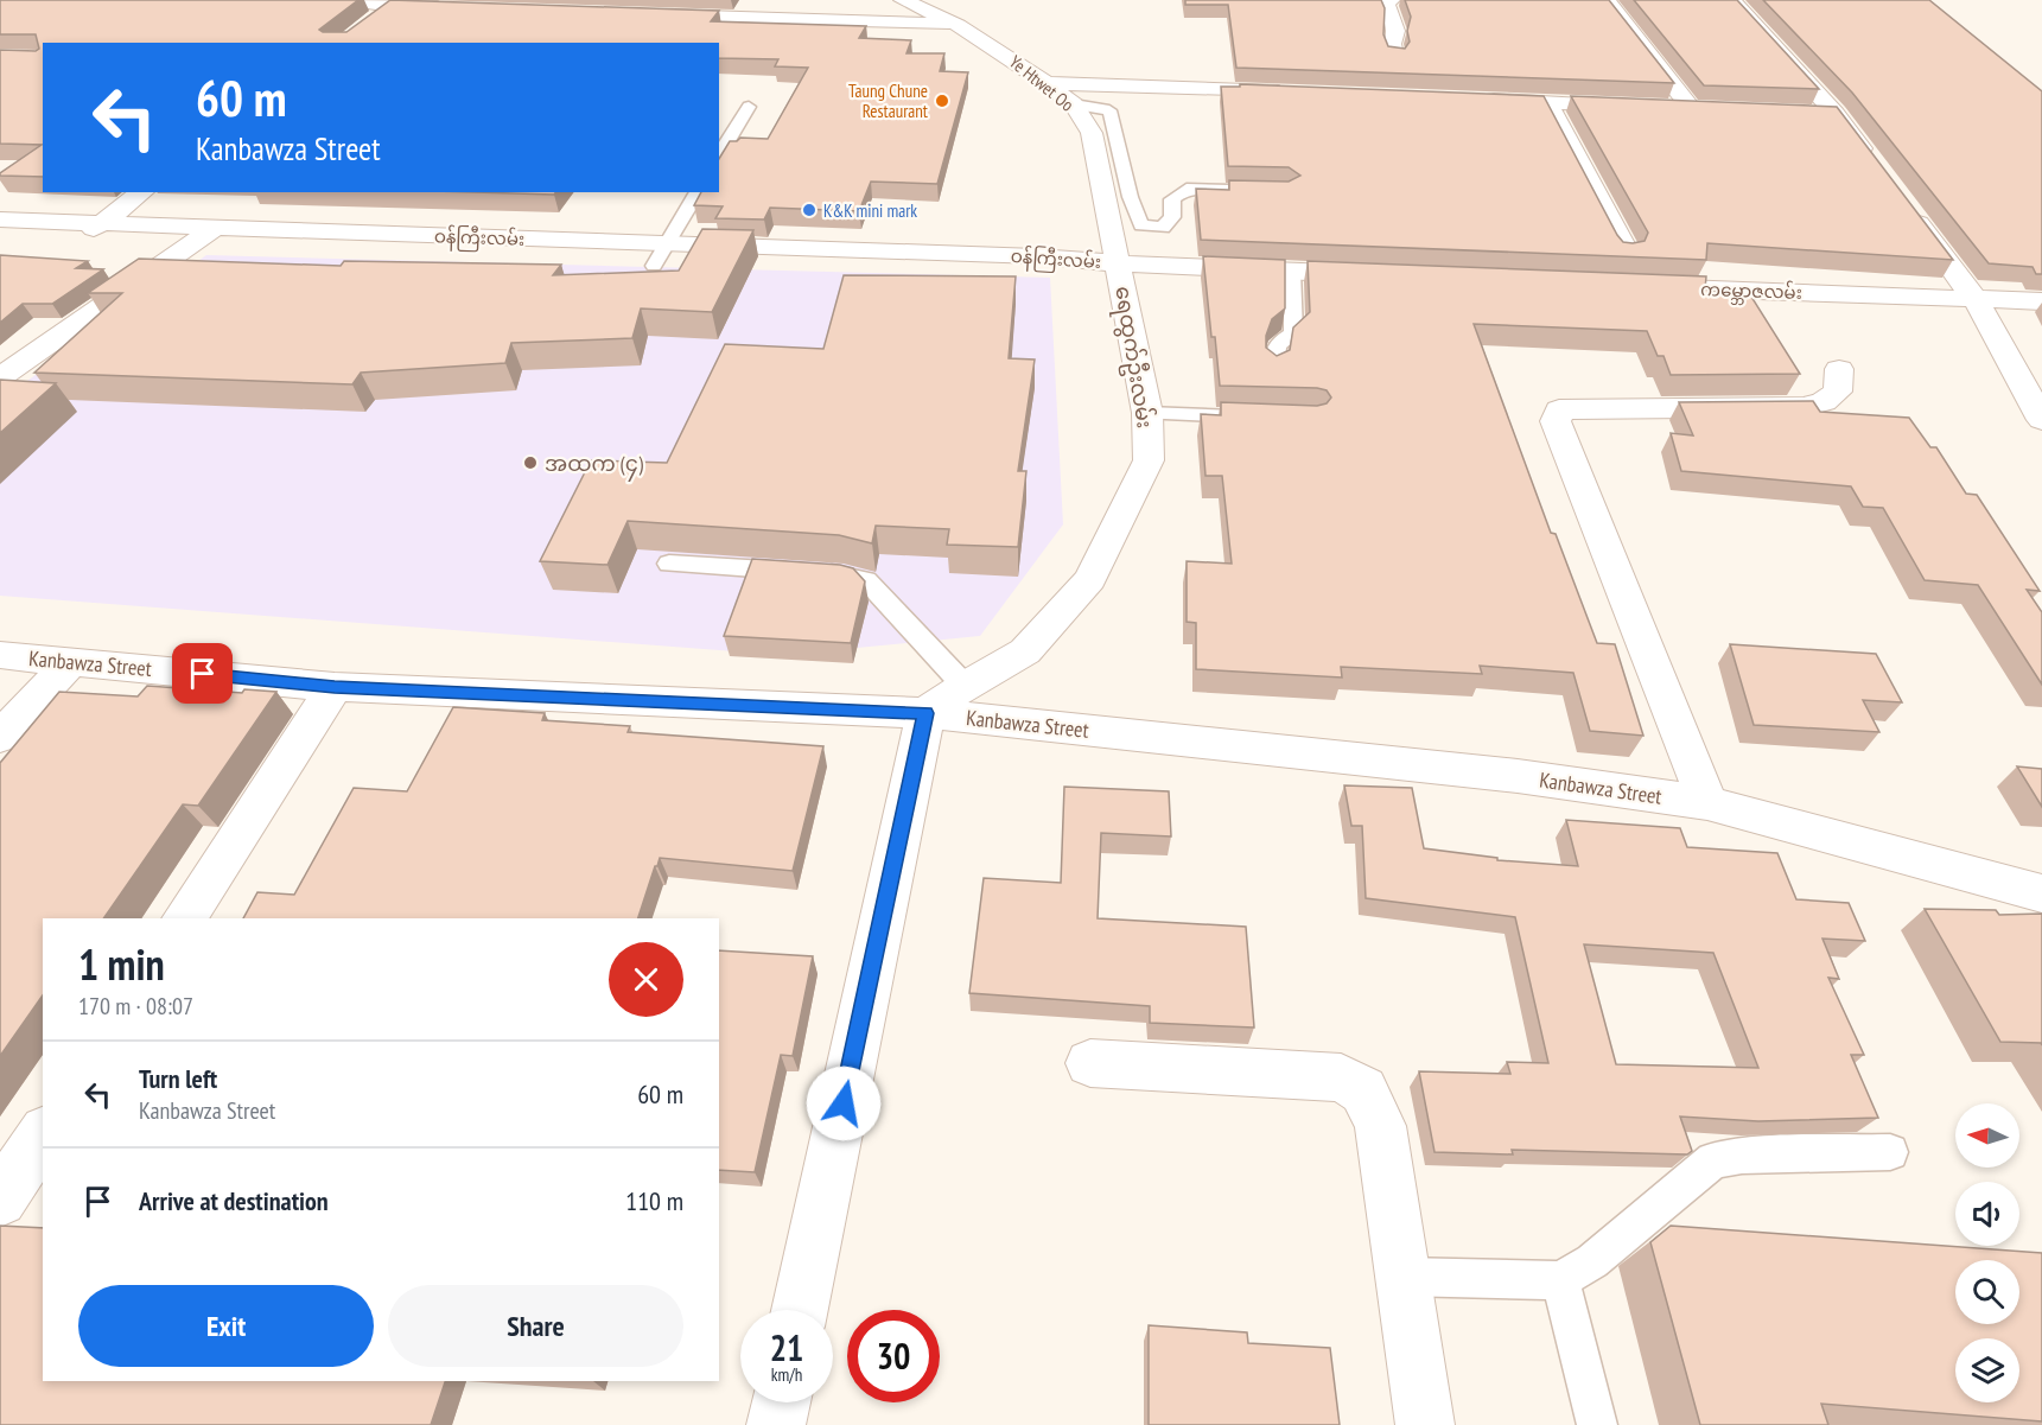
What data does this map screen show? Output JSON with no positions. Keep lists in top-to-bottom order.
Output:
{
  "streets": {
    "street": [
      "Ye Htwet Oo",
      "ဝန်ကြီးလမ်း",
      "ကမ္ဘောဇလမ်း",
      "ရေထွက်ဦးလမ်း",
      "Kanbawza Street"
    ]
  },
  "crossings": [
    ["Ye Htwet Oo", "ဝန်ကြီးလမ်း"],
    ["Ye Htwet Oo", "ရေထွက်ဦးလမ်း"],
    ["ဝန်ကြီးလမ်း", "ရေထွက်ဦးလမ်း"],
    ["ရေထွက်ဦးလမ်း", "Kanbawza Street"]
  ],
  "places": ["Taung Chune Restaurant", "K&K mini mark", "အထက (၄)"],
  "north": "left",
  "page": {
    "turn": ["60 m", "Kanbawza Street"],
    "heading": ["1 min", "170 m · 08:07"],
    "list": [
      {
        "name": "Turn left",
        "note": "Kanbawza Street",
        "value": "60 m"
      },
      {
        "name": "Arrive at destination",
        "value": "110 m"
      }
    ],
    "buttons": ["Exit", "Share"],
    "speed": "21 km/h",
    "limit": "30"
  }
}
